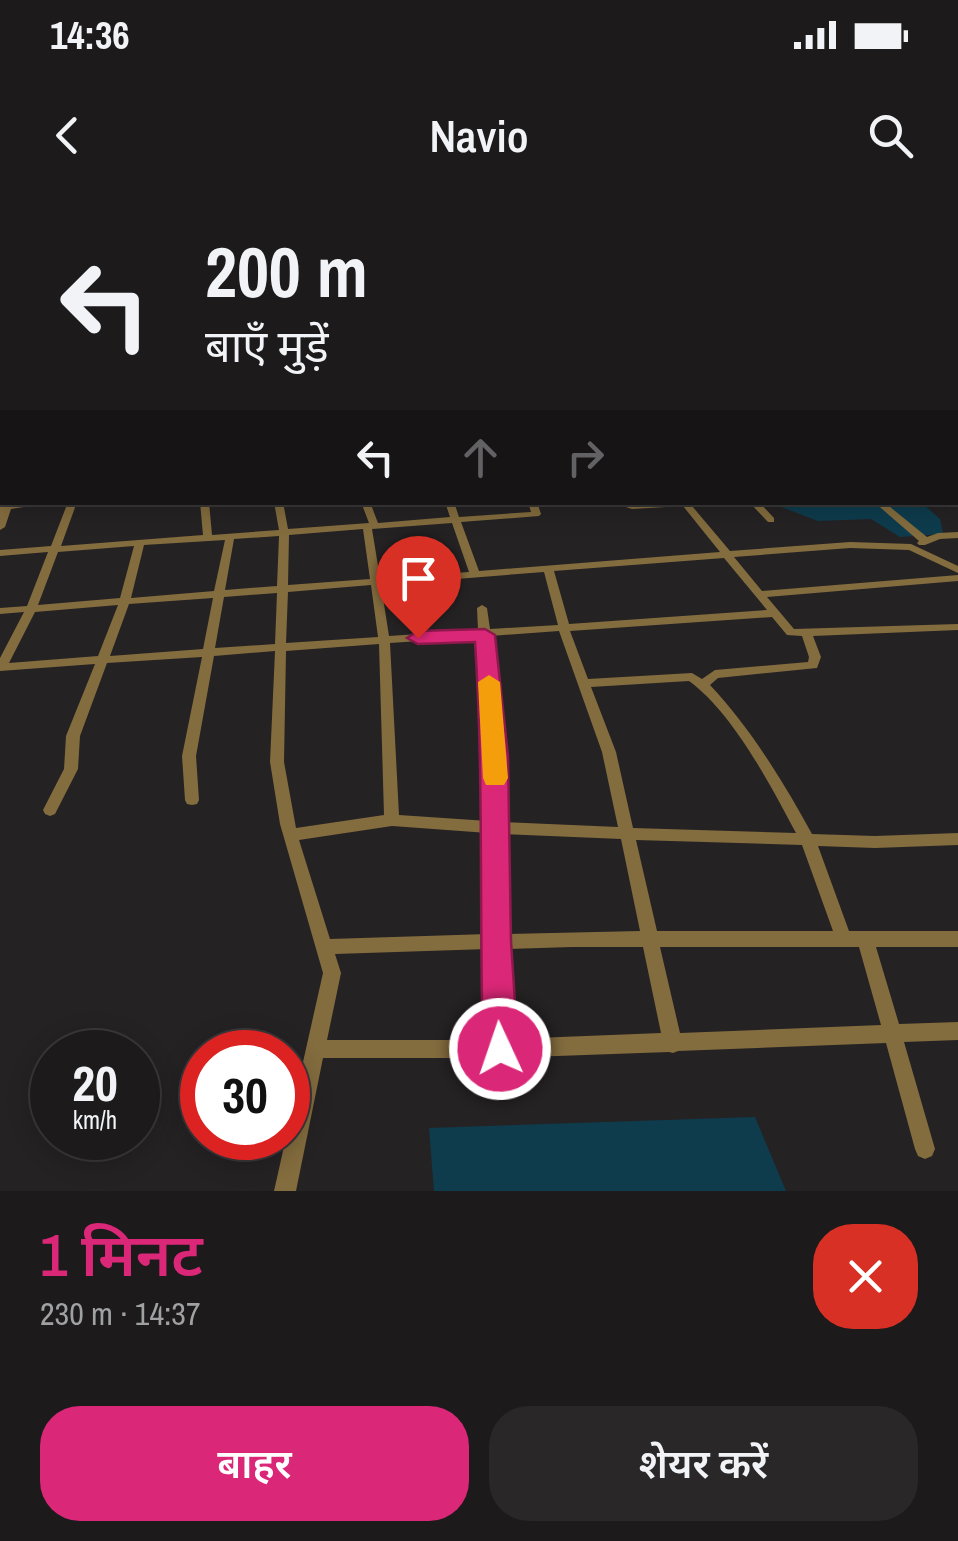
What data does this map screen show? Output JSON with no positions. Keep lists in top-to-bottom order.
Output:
{
  "page": {
    "status": "14:36",
    "header": "Navio",
    "turn": ["200 m", "बाएँ मुड़ें"],
    "speed": "20 km/h",
    "limit": "30",
    "heading": ["1 मिनट", "230 m · 14:37"],
    "buttons": ["बाहर", "शेयर करें"]
  }
}
